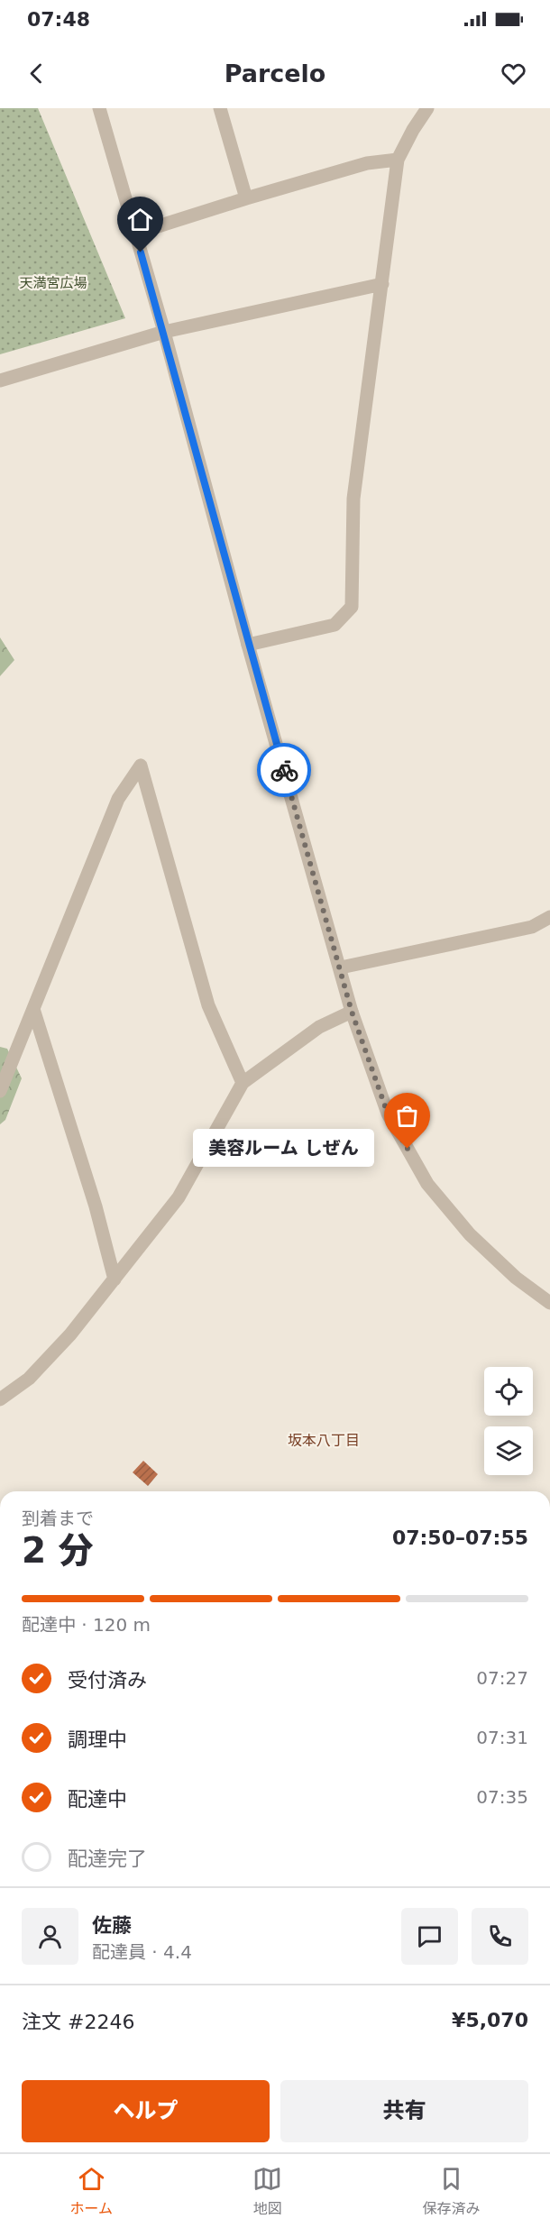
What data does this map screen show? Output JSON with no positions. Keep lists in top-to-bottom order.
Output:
{
  "districts": ["坂本八丁目"],
  "parks": ["天満宮広場"],
  "places": ["美容ルーム しぜん"],
  "page": {
    "status": "07:48",
    "header": "Parcelo",
    "bubble": "美容ルーム しぜん",
    "heading": ["2 分", "到着まで", "07:50–07:55"],
    "panel": [
      "佐藤",
      "配達員 · 4.4",
      "注文 #2246",
      "¥5,070"
    ],
    "bar": "配達中 · 120 m",
    "list": [
      ["受付済み", "07:27"],
      ["調理中", "07:31"],
      ["配達中", "07:35"],
      "配達完了"
    ],
    "buttons": ["ヘルプ", "共有"],
    "tabs": ["ホーム", "地図", "保存済み"]
  }
}
